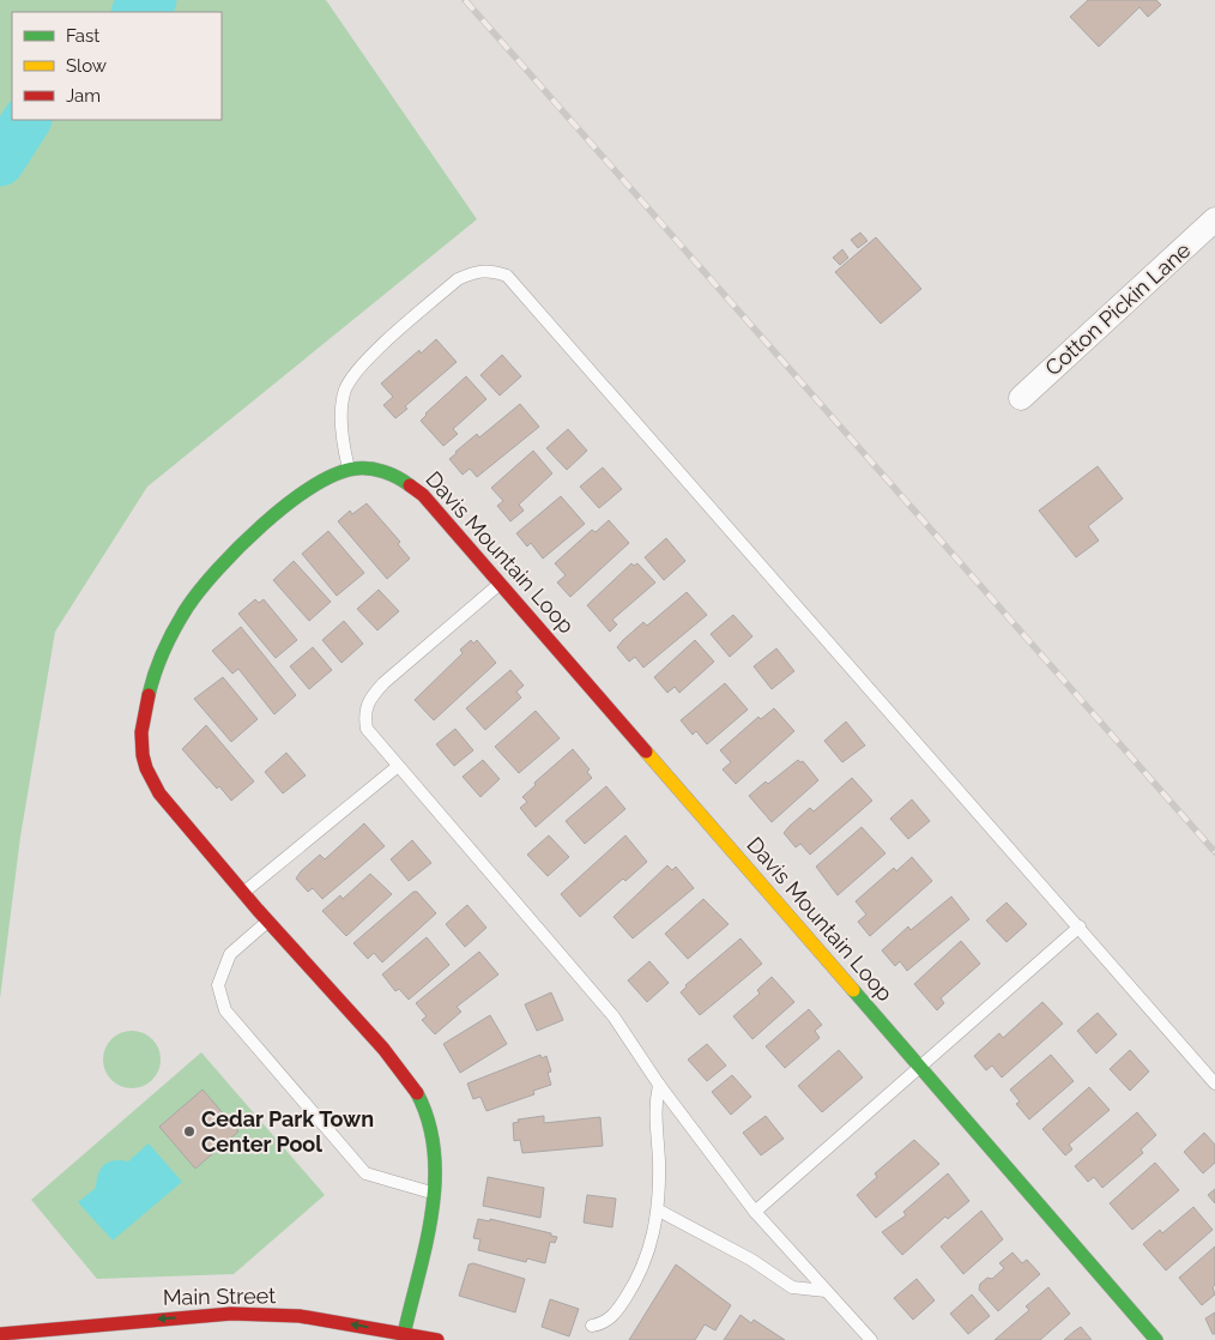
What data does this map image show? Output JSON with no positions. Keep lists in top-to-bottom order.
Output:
{
  "streets": {
    "street": ["Cotton Pickin Lane", "Davis Mountain Loop", "Main Street"]
  },
  "crossings": [
    ["Davis Mountain Loop", "Main Street"]
  ],
  "one_way": ["Main Street"],
  "places": ["Cedar Park Town Center Pool"],
  "legend": ["Fast", "Slow", "Jam"]
}
